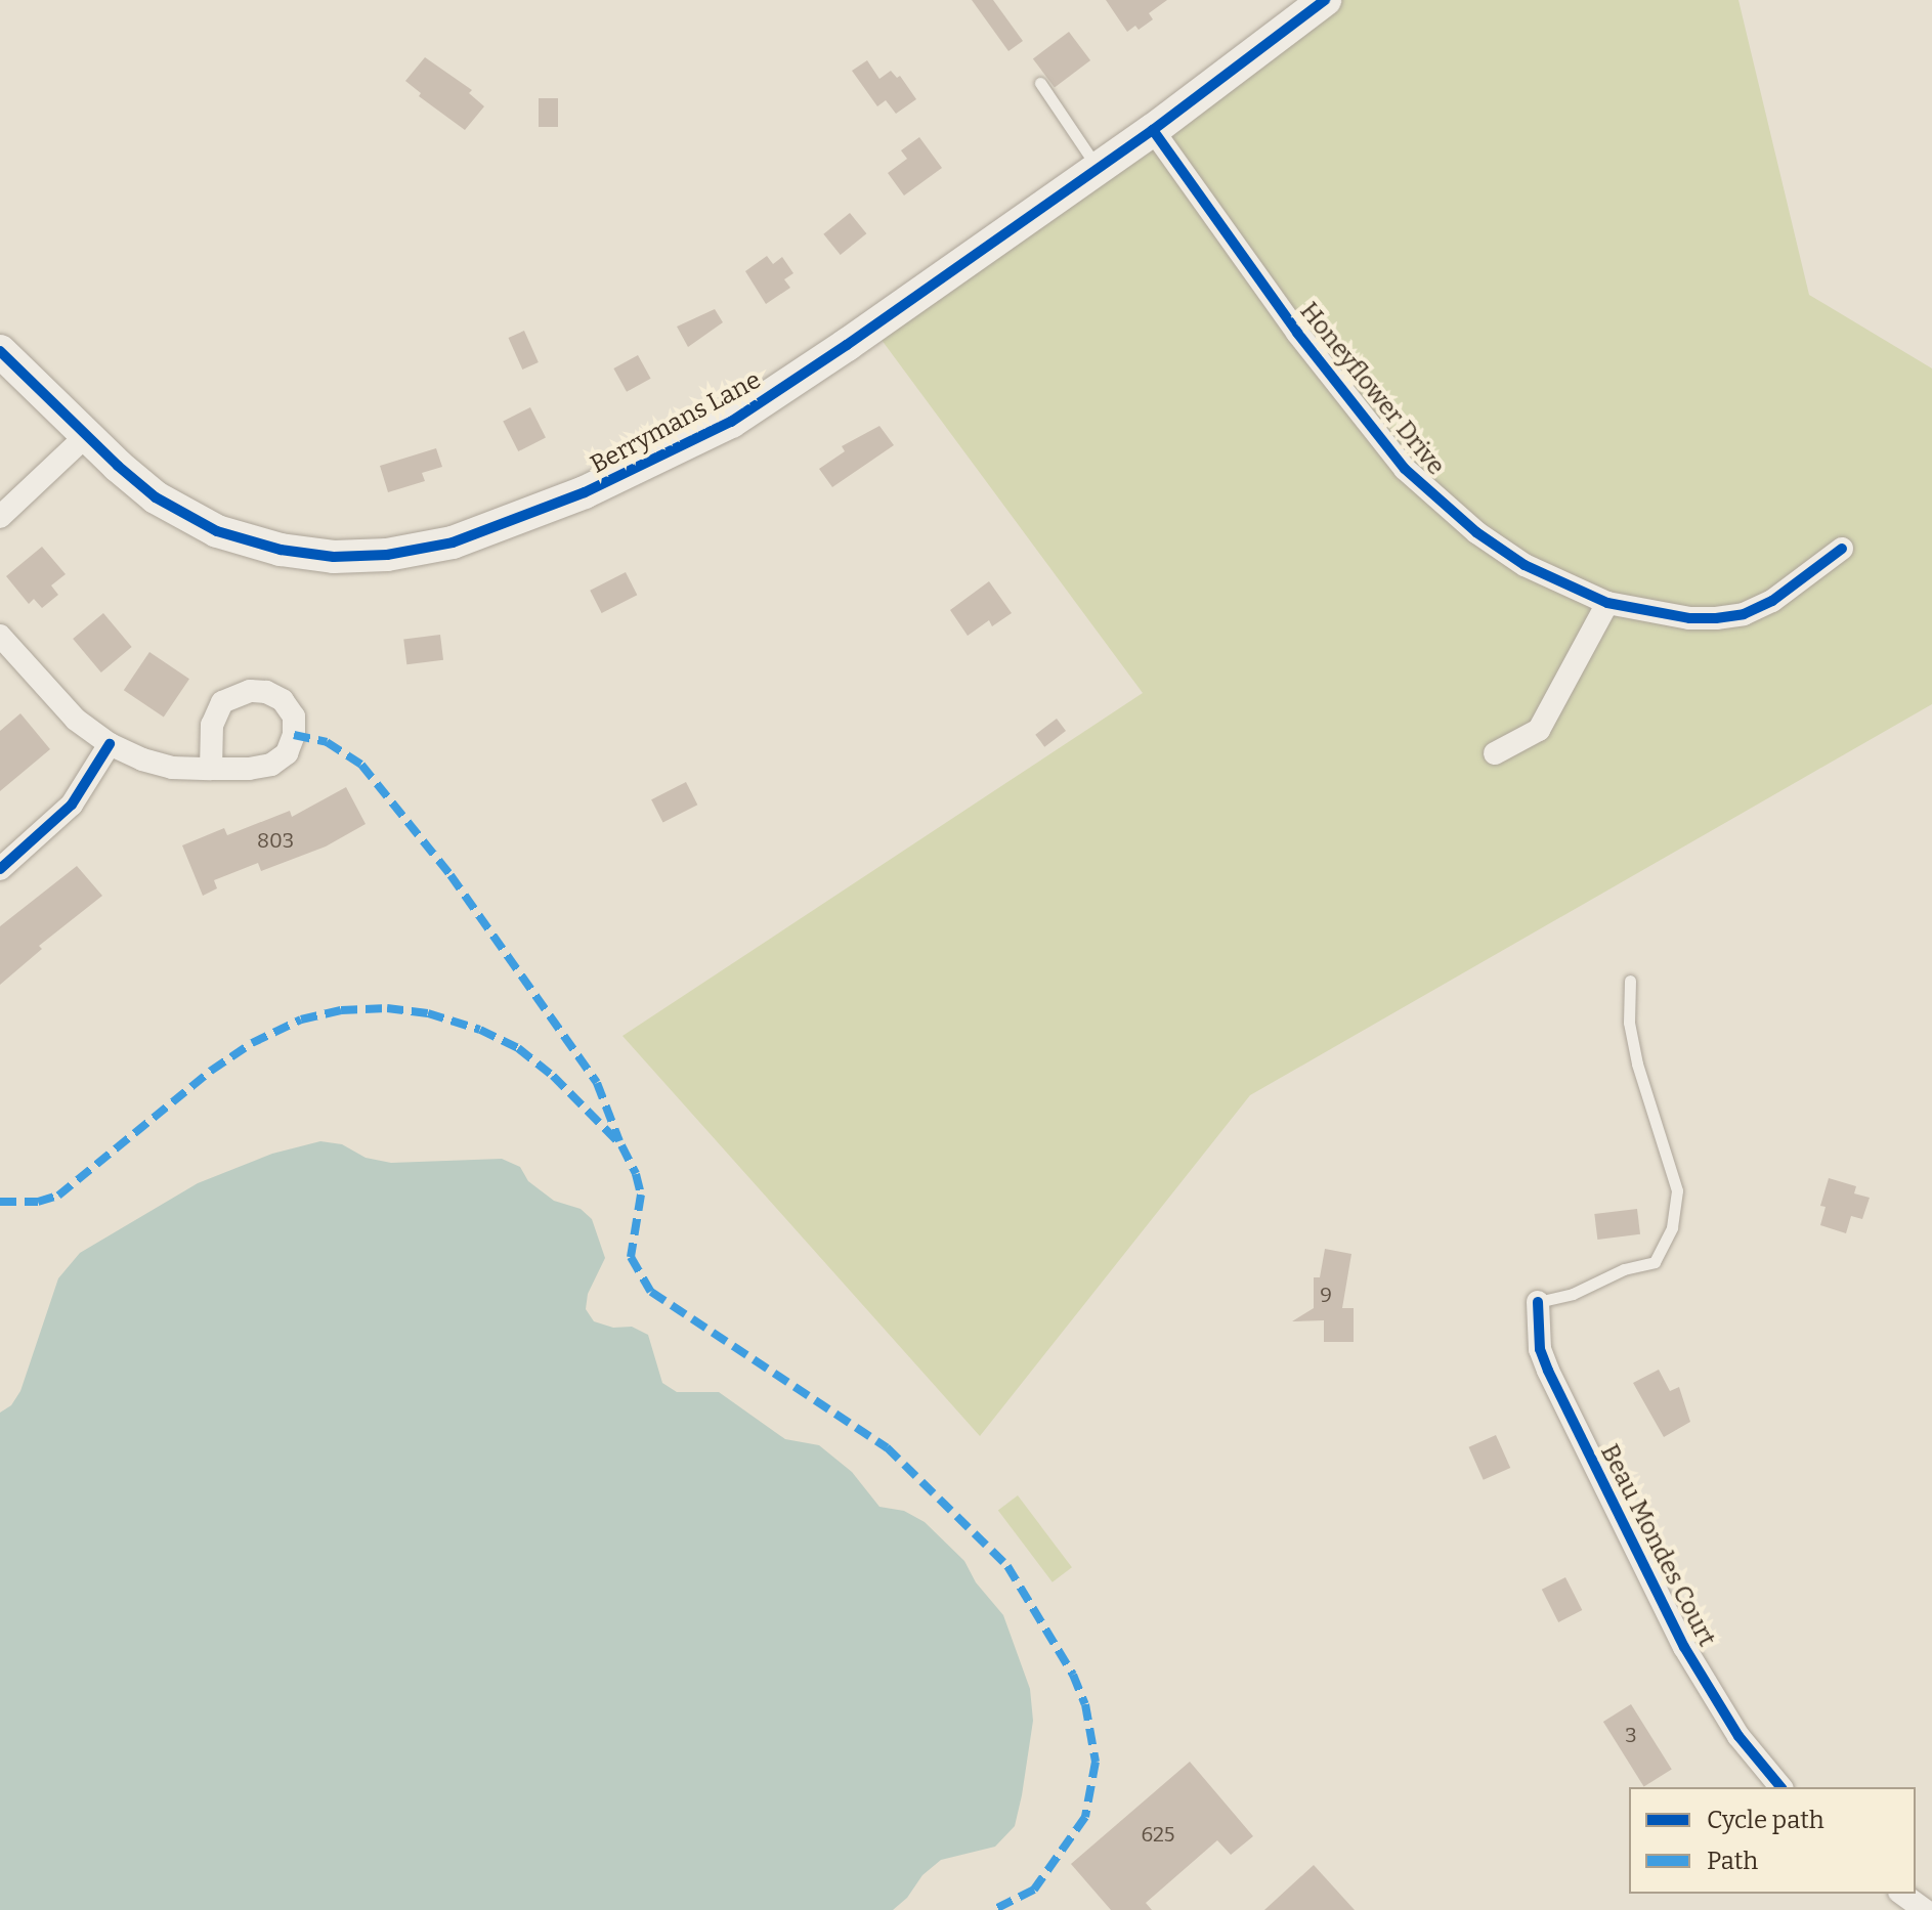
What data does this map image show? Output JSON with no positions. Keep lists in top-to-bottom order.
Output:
{
  "streets": {
    "street": ["Honeyflower Drive", "Berrymans Lane", "Beau Mondes Court"]
  },
  "crossings": [
    ["Honeyflower Drive", "Berrymans Lane"]
  ],
  "house_numbers": [
    "803",
    "9",
    "3",
    "625"
  ],
  "legend": ["Cycle path", "Path"]
}
